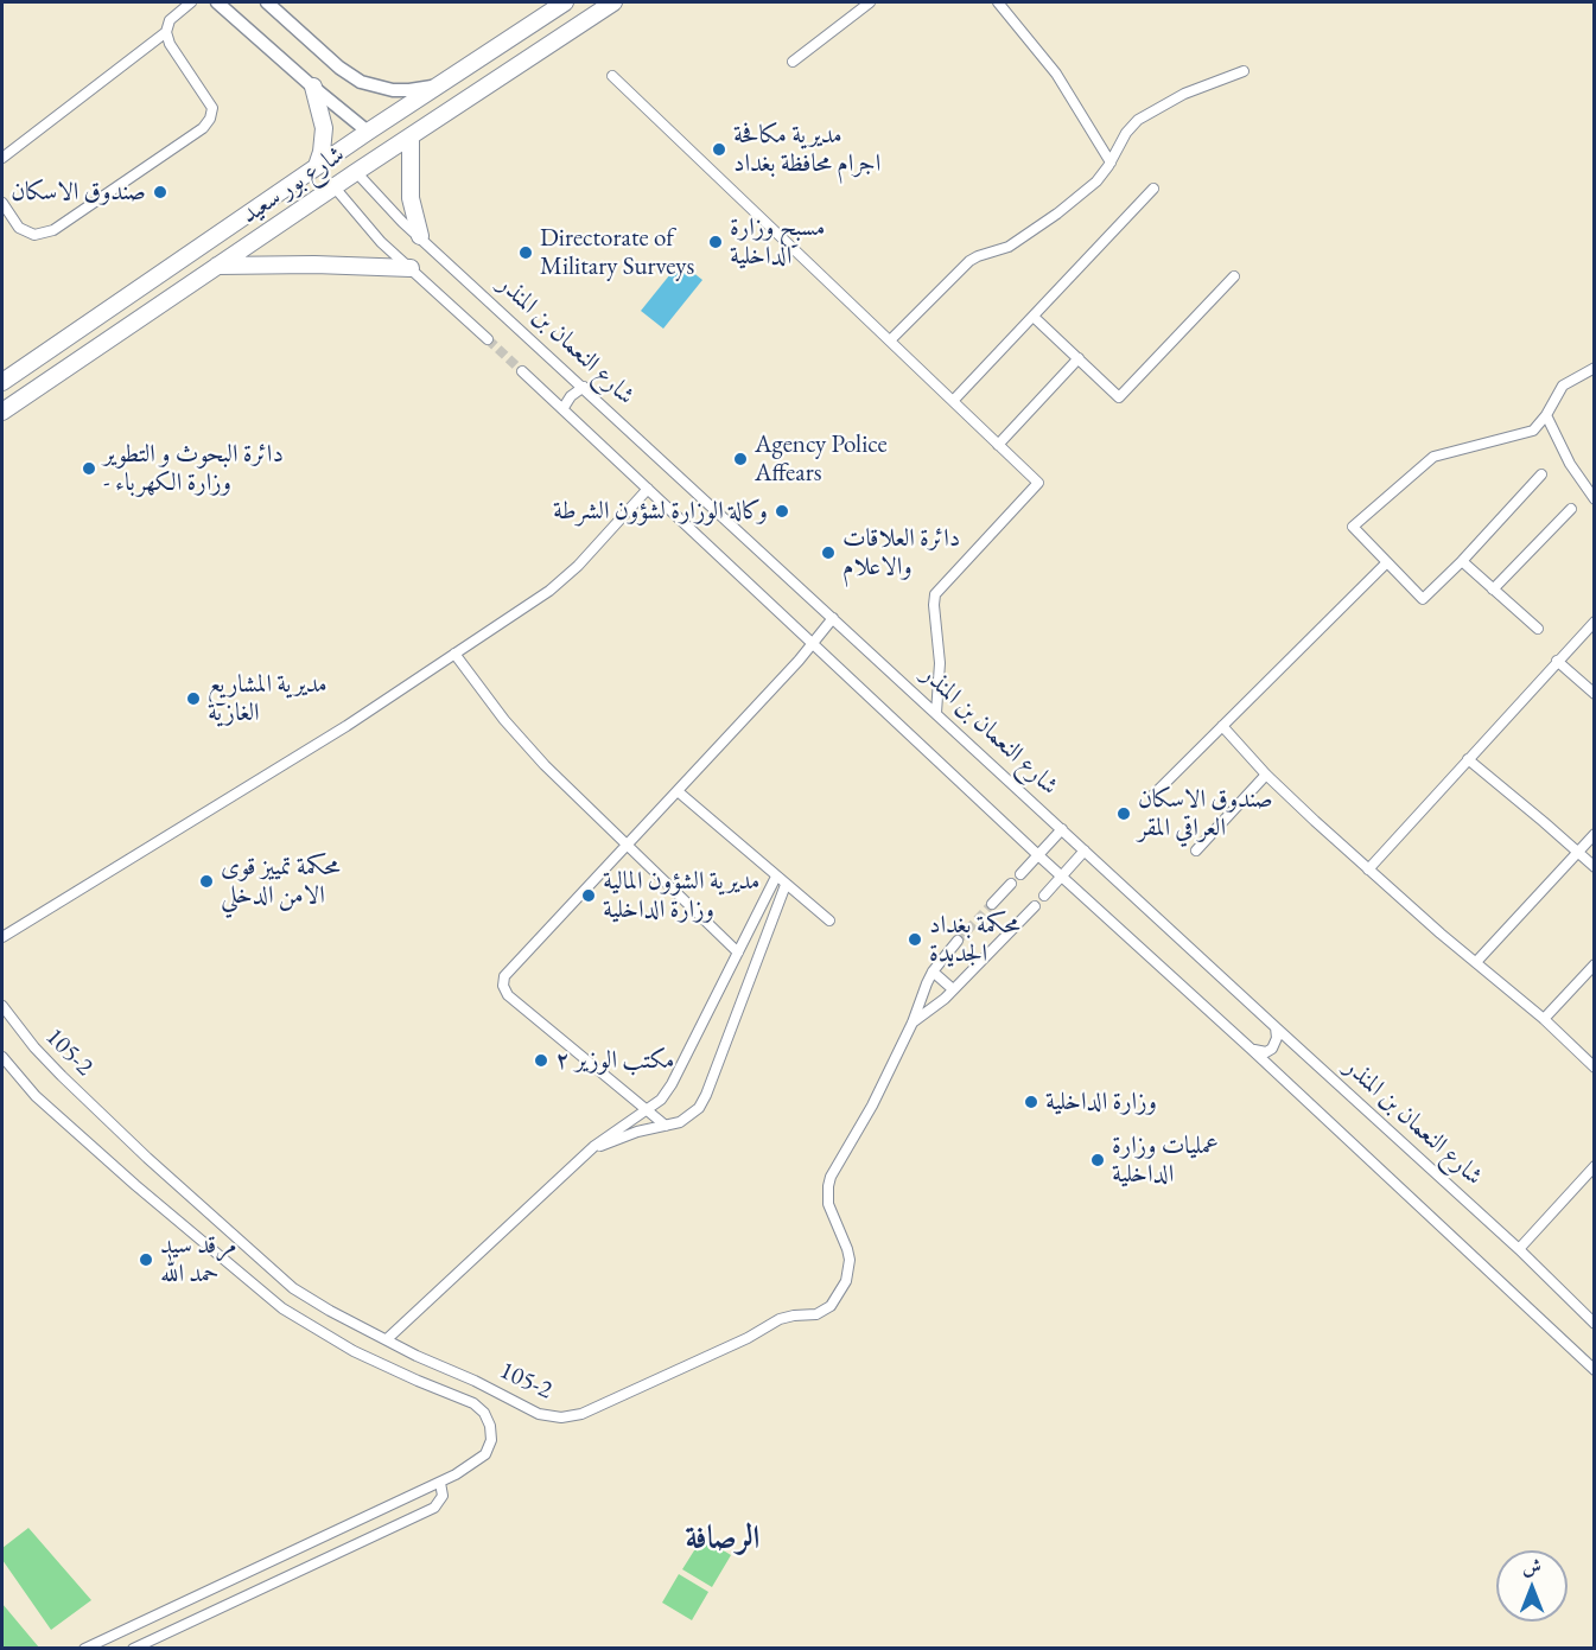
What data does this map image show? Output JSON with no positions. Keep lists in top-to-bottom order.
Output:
{
  "streets": {
    "main road": ["شارع بور سعيد"],
    "street": ["شارع النعمان بن المنذر", "105-2"]
  },
  "crossings": [
    ["شارع بور سعيد", "شارع النعمان بن المنذر"]
  ],
  "districts": ["الرصافة"],
  "places": [
    "مديرية مكافحة اجرام محافظة بغداد",
    "صندوق الاسكان",
    "مسبح وزارة الداخلية",
    "Directorate of Military Surveys",
    "Agency Police Affears",
    "دائرة البحوث و التطوير - وزارة الكهرباء",
    "وكالة الوزارة لشؤون الشرطة",
    "دائرة العلاقات والاعلام",
    "مديرية المشاريع الغازية",
    "صندوق الاسكان العراقي المقر",
    "محكمة تمييز قوى الامن الدخلي",
    "مديرية الشؤون المالية وزارة الداخلية",
    "محكمة بغداد الجديدة",
    "مكتب الوزير ٢",
    "وزارة الداخلية",
    "عمليات وزارة الداخلية",
    "مرقد سيد حمد الله"
  ],
  "north": "top"
}
